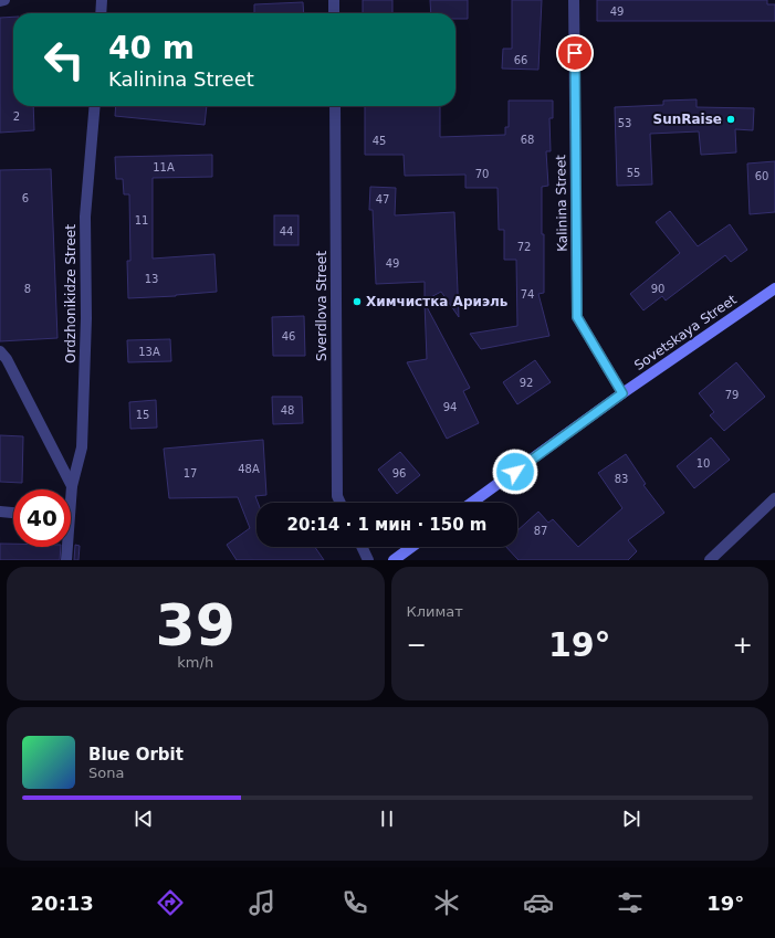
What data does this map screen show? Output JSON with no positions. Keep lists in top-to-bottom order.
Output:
{
  "streets": {
    "street": [
      "Kalinina Street",
      "Ordzhonikidze Street",
      "Sverdlova Street",
      "Sovetskaya Street"
    ]
  },
  "crossings": [
    ["Kalinina Street", "Sovetskaya Street"]
  ],
  "places": ["SunRaise", "Химчистка Ариэль"],
  "house_numbers": [
    "49",
    "66",
    "2",
    "53",
    "68",
    "45",
    "11А",
    "55",
    "70",
    "60",
    "6",
    "47",
    "11",
    "44",
    "72",
    "49",
    "13",
    "8",
    "90",
    "74",
    "46",
    "13А",
    "92",
    "79",
    "94",
    "48",
    "15",
    "10",
    "48А",
    "17",
    "96",
    "83",
    "87"
  ],
  "page": {
    "turn": ["40 m", "Kalinina Street"],
    "limit": "40",
    "trip": "20:14 · 1 мин · 150 m",
    "tile": [
      ["39", "km/h"],
      "Климат"
    ],
    "heat": ["−", "19°", "+"],
    "song": ["Blue Orbit", "Sona"],
    "tabs": ["20:13", "19°"]
  }
}
